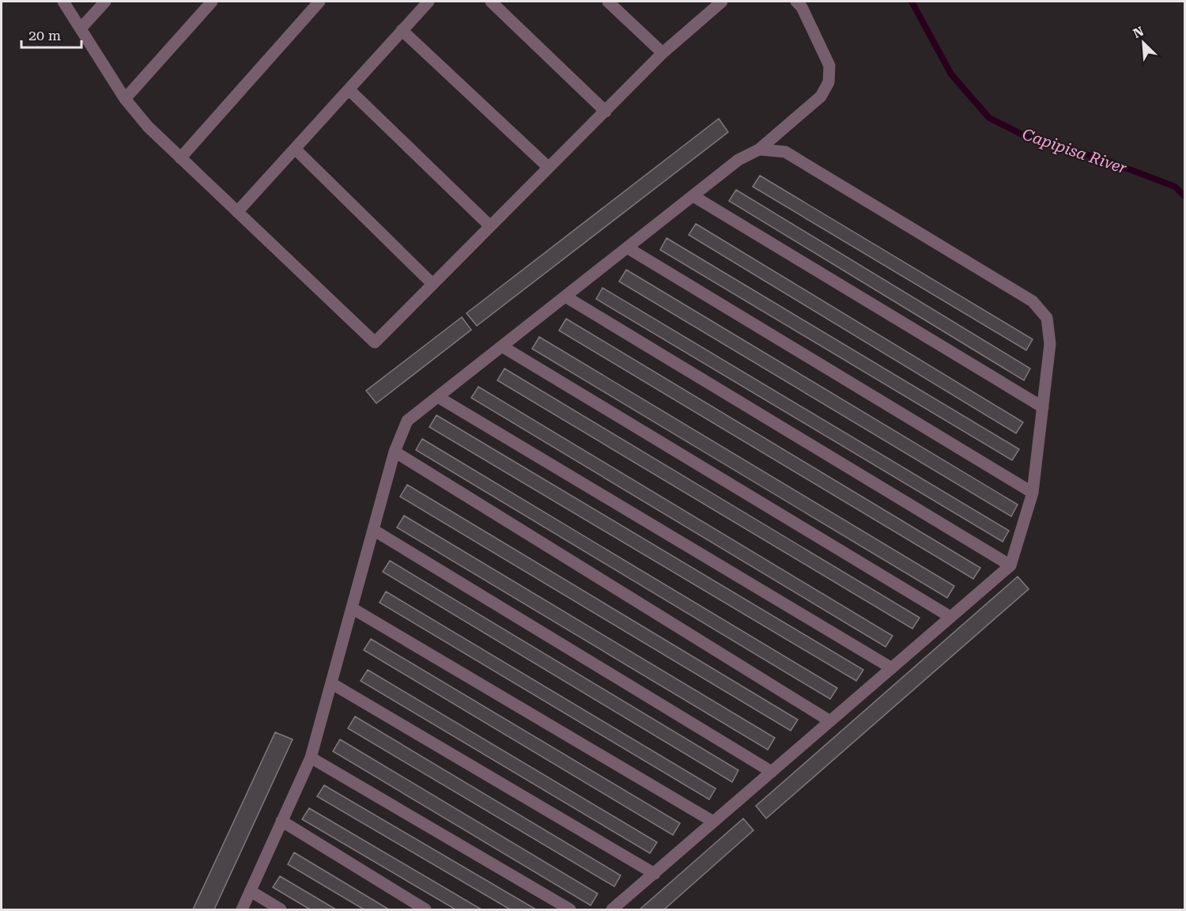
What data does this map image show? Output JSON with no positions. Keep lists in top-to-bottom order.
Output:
{
  "water": ["Capipisa River"],
  "scale_bar": "20 m",
  "north": "top left"
}
